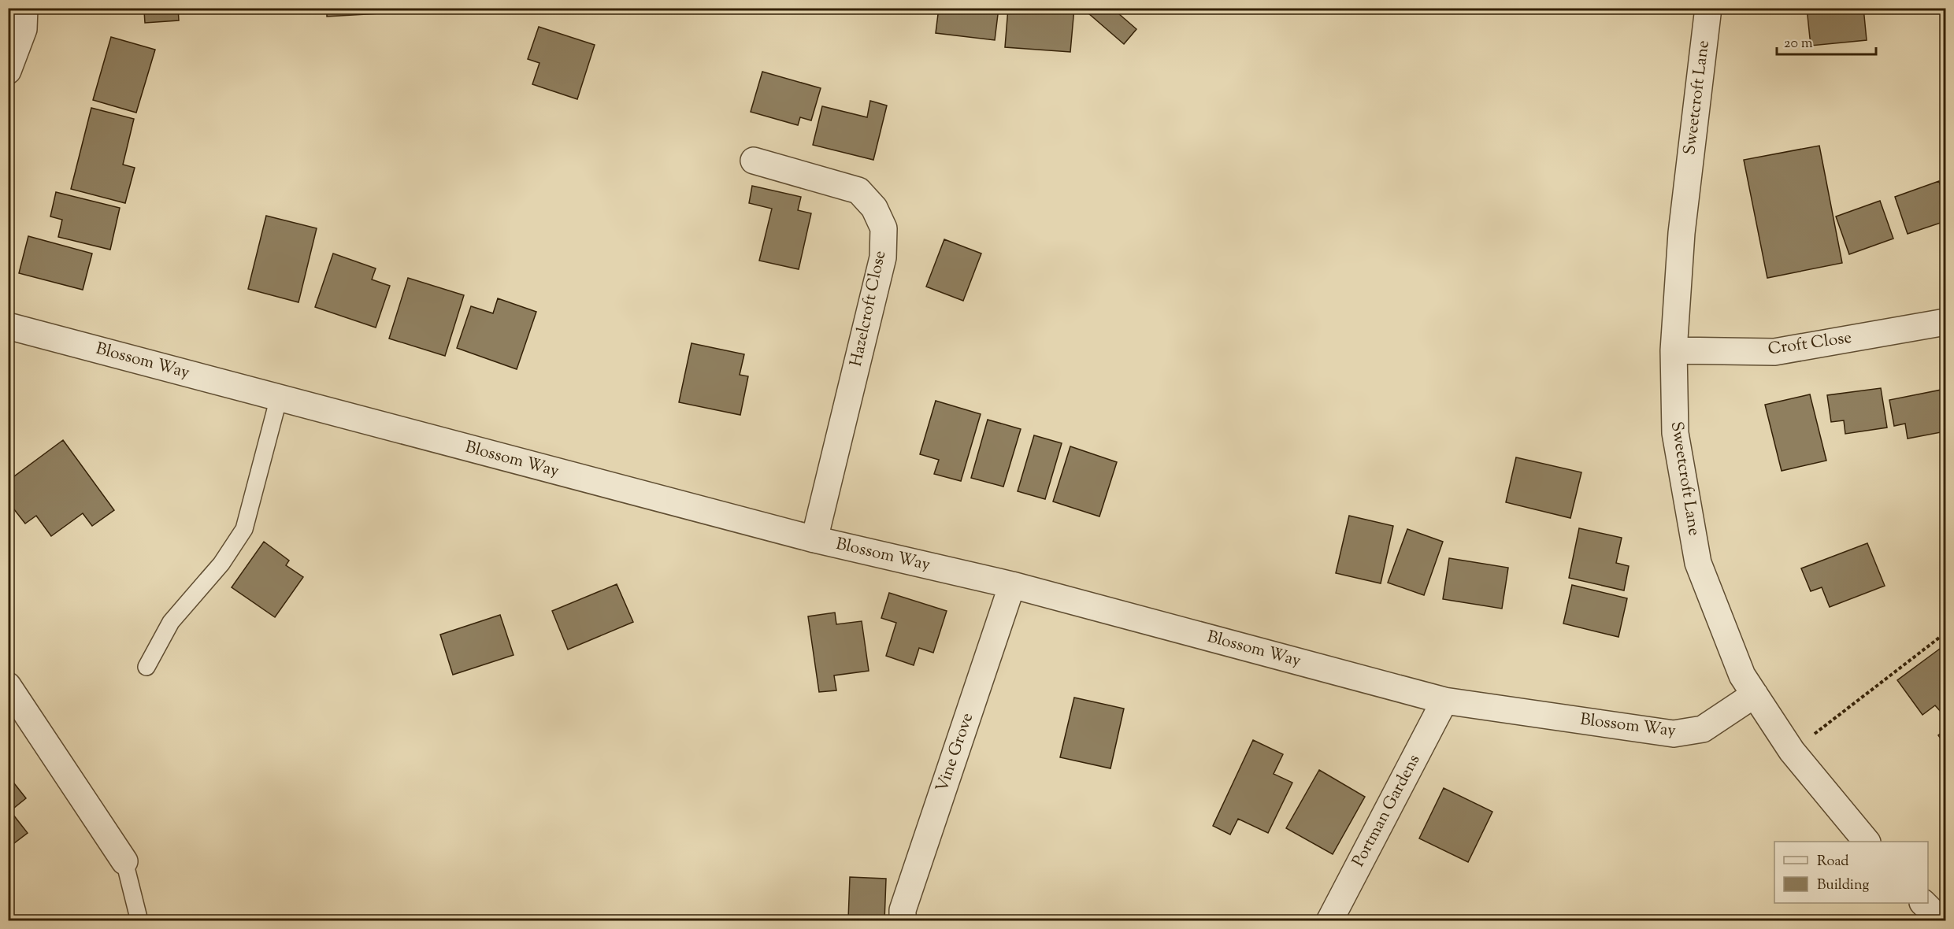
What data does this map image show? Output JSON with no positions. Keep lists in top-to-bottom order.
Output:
{
  "streets": {
    "street": [
      "Sweetcroft Lane",
      "Hazelcroft Close",
      "Croft Close",
      "Blossom Way",
      "Vine Grove",
      "Portman Gardens"
    ]
  },
  "crossings": [
    ["Sweetcroft Lane", "Croft Close"],
    ["Sweetcroft Lane", "Blossom Way"],
    ["Hazelcroft Close", "Blossom Way"],
    ["Blossom Way", "Vine Grove"],
    ["Blossom Way", "Portman Gardens"]
  ],
  "legend": ["Road", "Building"],
  "scale_bar": "20 m"
}
